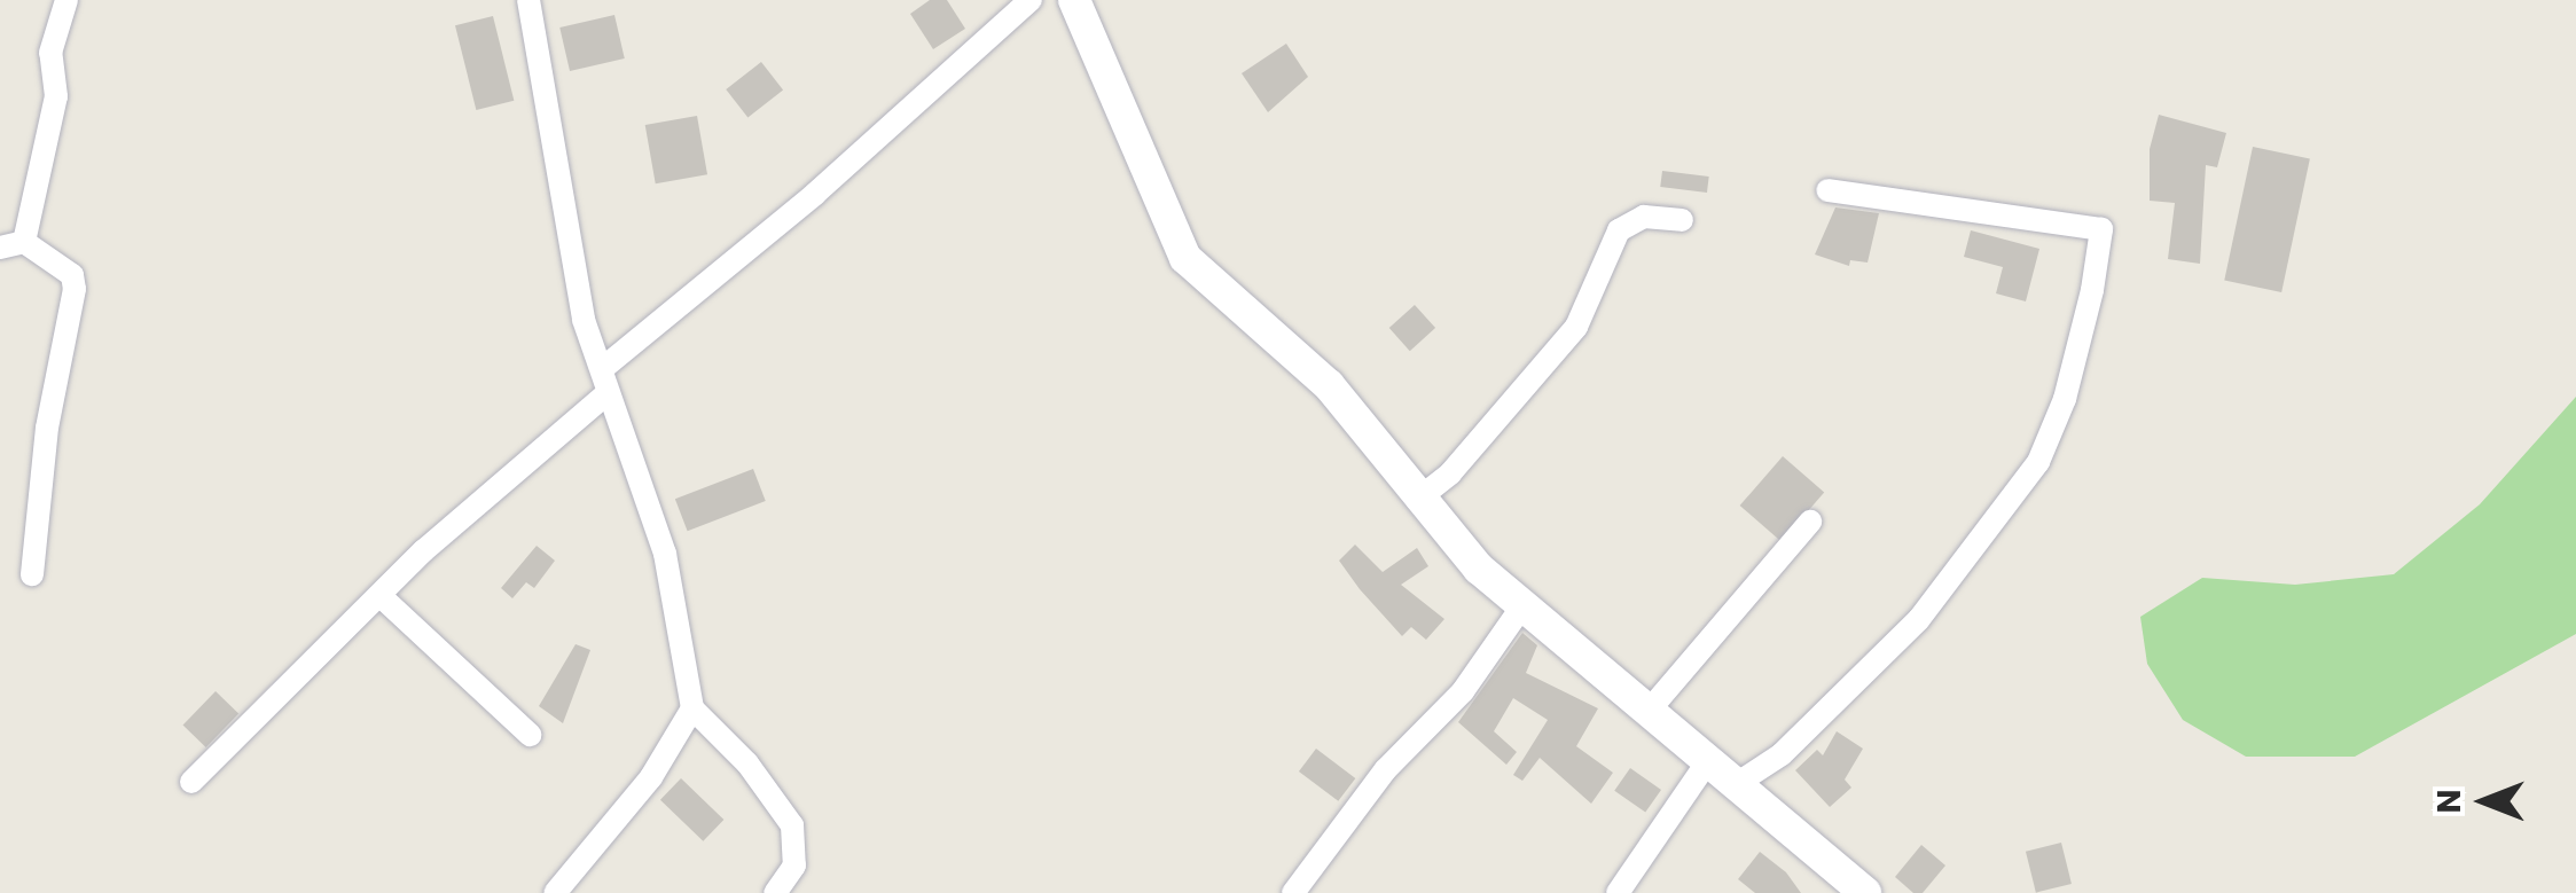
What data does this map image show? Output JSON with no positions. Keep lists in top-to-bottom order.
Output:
{
  "north": "left"
}
